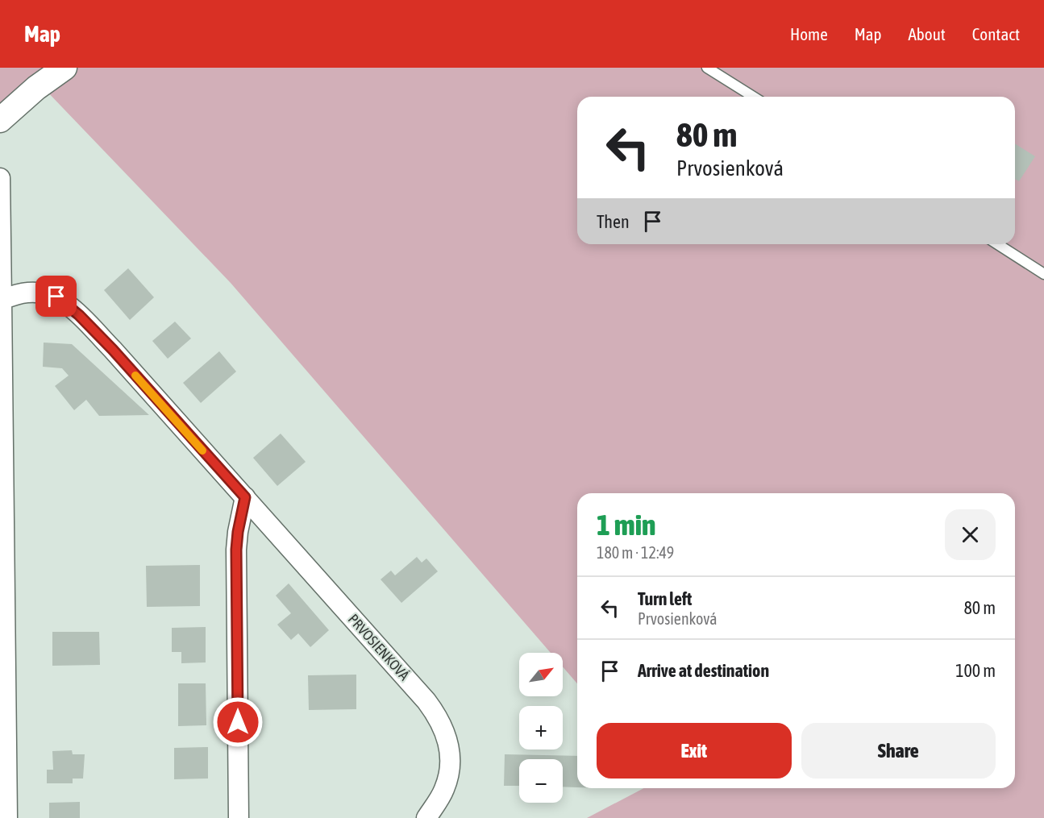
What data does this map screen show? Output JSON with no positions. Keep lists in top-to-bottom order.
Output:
{
  "streets": {
    "street": ["PRVOSIENKOVÁ"]
  },
  "north": "top right",
  "page": {
    "header": "Map",
    "nav": [
      "Home",
      "Map",
      "About",
      "Contact"
    ],
    "turn": ["80 m", "Prvosienková"],
    "then": "Then",
    "heading": ["1 min", "180 m · 12:49"],
    "list": [
      {
        "name": "Turn left",
        "note": "Prvosienková",
        "value": "80 m"
      },
      {
        "name": "Arrive at destination",
        "value": "100 m"
      }
    ],
    "map_buttons": ["+", "−"],
    "buttons": ["Exit", "Share"]
  }
}
